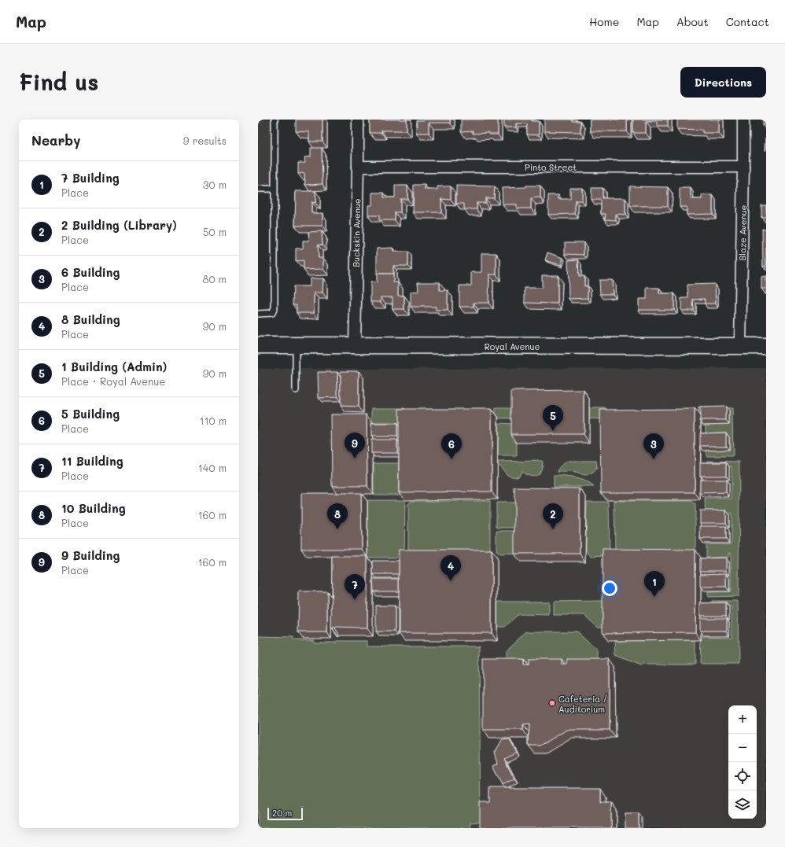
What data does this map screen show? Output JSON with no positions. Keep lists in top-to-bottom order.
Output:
{
  "streets": {
    "main road": ["Royal Avenue"],
    "street": ["Pinto Street", "Buckskin Avenue", "Blaze Avenue"]
  },
  "crossings": [
    ["Pinto Street", "Buckskin Avenue"],
    ["Pinto Street", "Blaze Avenue"],
    ["Buckskin Avenue", "Royal Avenue"],
    ["Blaze Avenue", "Royal Avenue"]
  ],
  "places": ["Cafeteria / Auditorium"],
  "scale_bar": "20 m",
  "page": {
    "header": "Map",
    "nav": [
      "Home",
      "Map",
      "About",
      "Contact"
    ],
    "buttons": "Directions",
    "title": "Find us",
    "heading": ["Nearby", "9 results"],
    "list": [
      {
        "mark": "1",
        "name": "7 Building",
        "note": "Place",
        "value": "30 m"
      },
      {
        "mark": "2",
        "name": "2 Building (Library)",
        "note": "Place",
        "value": "50 m"
      },
      {
        "mark": "3",
        "name": "6 Building",
        "note": "Place",
        "value": "80 m"
      },
      {
        "mark": "4",
        "name": "8 Building",
        "note": "Place",
        "value": "90 m"
      },
      {
        "mark": "5",
        "name": "1 Building (Admin)",
        "note": "Place · Royal Avenue",
        "value": "90 m"
      },
      {
        "mark": "6",
        "name": "5 Building",
        "note": "Place",
        "value": "110 m"
      },
      {
        "mark": "7",
        "name": "11 Building",
        "note": "Place",
        "value": "140 m"
      },
      {
        "mark": "8",
        "name": "10 Building",
        "note": "Place",
        "value": "160 m"
      },
      {
        "mark": "9",
        "name": "9 Building",
        "note": "Place",
        "value": "160 m"
      }
    ],
    "pins": [
      "5",
      "9",
      "3",
      "6",
      "2",
      "8",
      "4",
      "1",
      "7"
    ],
    "map_buttons": ["+", "−"],
    "scale": "20 m"
  }
}
